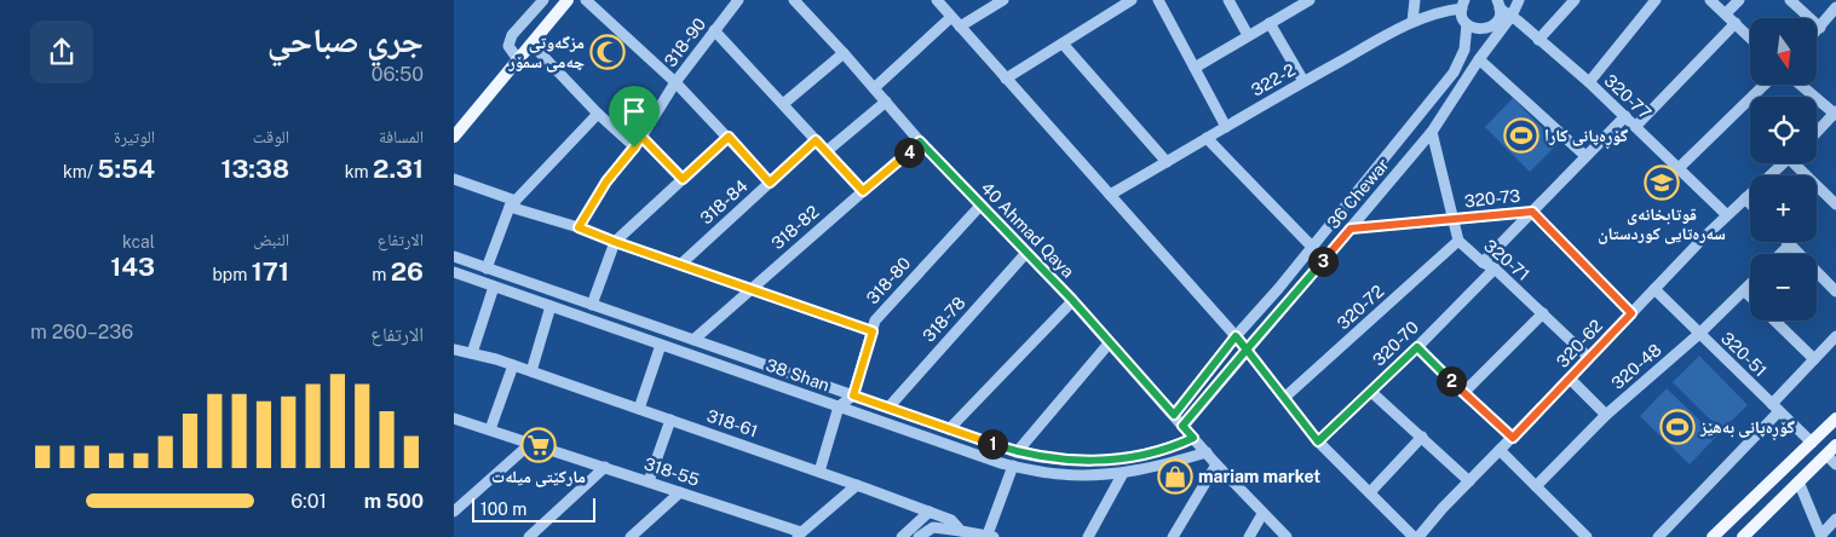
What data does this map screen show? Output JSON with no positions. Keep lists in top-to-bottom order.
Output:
{
  "streets": {
    "street": [
      "318-90",
      "322-2",
      "320-77",
      "36 Chewar",
      "320-73",
      "318-84",
      "318-82",
      "40 Ahmad Qaya",
      "320-71",
      "318-80",
      "320-72",
      "318-78",
      "320-70",
      "320-62",
      "320-51",
      "320-48",
      "38 Shan",
      "318-61",
      "318-55"
    ]
  },
  "crossings": [
    ["320-77", "36 Chewar"],
    ["320-77", "320-62"],
    ["36 Chewar", "320-73"],
    ["36 Chewar", "40 Ahmad Qaya"],
    ["36 Chewar", "320-71"],
    ["320-73", "320-71"],
    ["320-73", "320-62"],
    ["318-82", "40 Ahmad Qaya"],
    ["318-82", "38 Shan"],
    ["40 Ahmad Qaya", "318-80"],
    ["40 Ahmad Qaya", "318-78"],
    ["40 Ahmad Qaya", "38 Shan"],
    ["320-71", "320-72"],
    ["320-71", "320-70"],
    ["320-71", "320-62"],
    ["318-80", "38 Shan"],
    ["318-78", "38 Shan"],
    ["320-62", "320-51"],
    ["320-51", "320-48"]
  ],
  "places": {
    "mosque": ["مزگەوتی چەمی سمۆر"],
    "sports": ["گۆڕەپانی کارا", "گۆڕەپانی بەهێز"],
    "school or university": ["قوتابخانەی سەرەتایی کوردستان"],
    "supermarket": ["مارکێتی میلەت"],
    "shop": ["mariam market"]
  },
  "scale_bar": "100 m",
  "north": "bottom",
  "page": {
    "heading": ["جري صباحي", "06:50"],
    "map_buttons": ["+", "−"],
    "stats": [
      ["المسافة", "2.31 km"],
      ["الوقت", "13:38"],
      ["الوتيرة", "5:54 /km"],
      ["الارتفاع", "26 m"],
      ["النبض", "171 bpm"],
      ["kcal", "143"]
    ],
    "pins": [
      "4",
      "3",
      "2",
      "1"
    ],
    "chart": ["الارتفاع", "236–260 m"],
    "list": [
      {
        "name": "500 m",
        "note": "6:01"
      }
    ],
    "scale": "100 m"
  }
}
